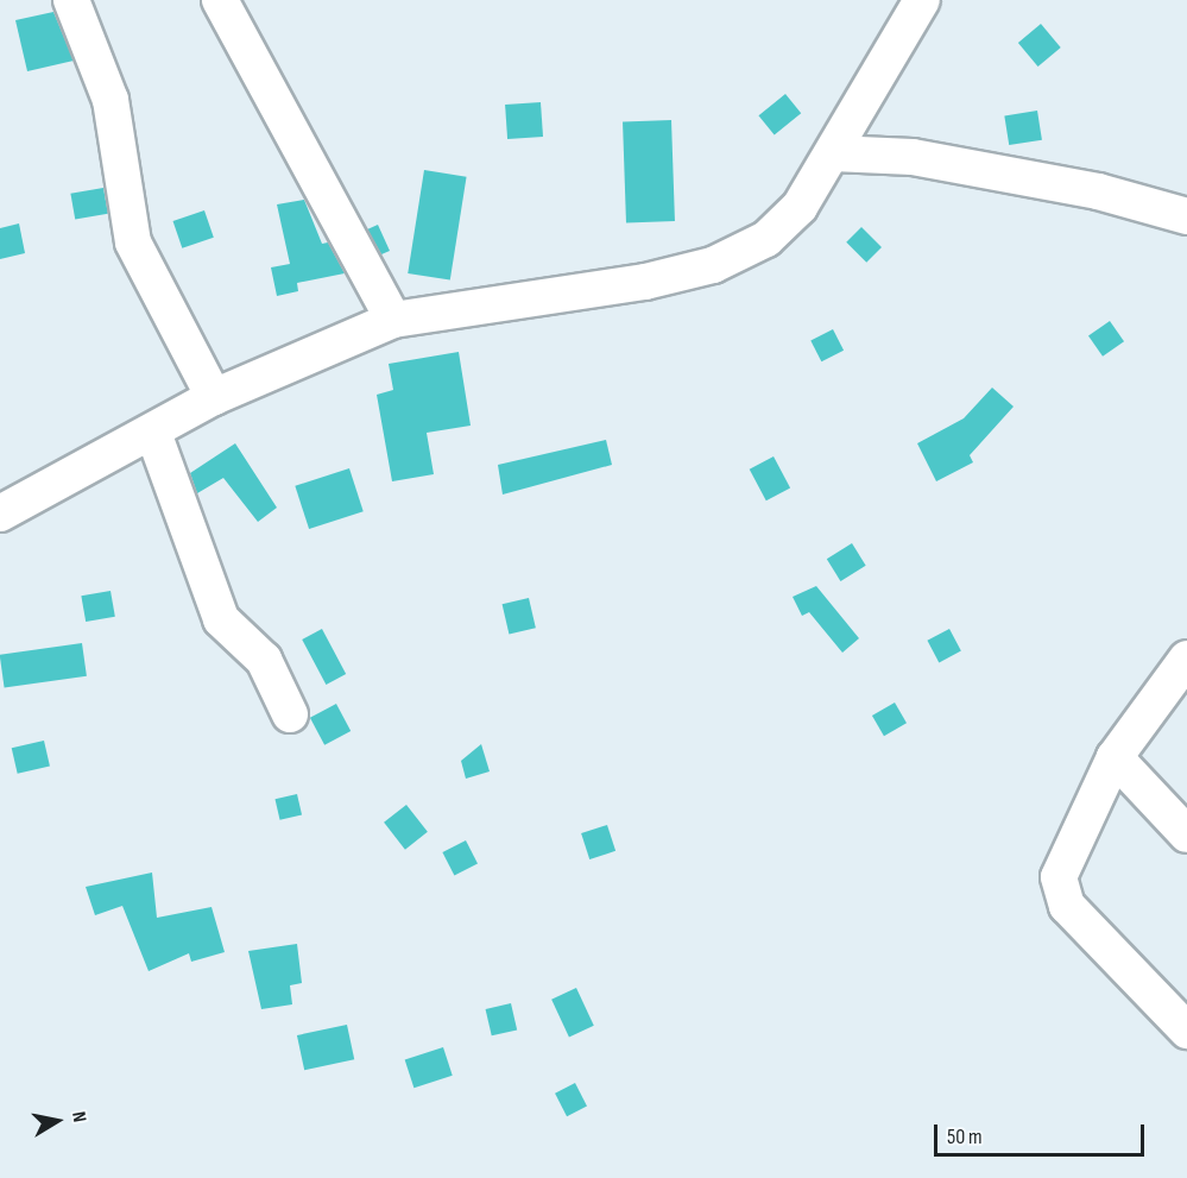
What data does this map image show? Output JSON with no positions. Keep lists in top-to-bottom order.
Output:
{
  "scale_bar": "50 m",
  "north": "right"
}
